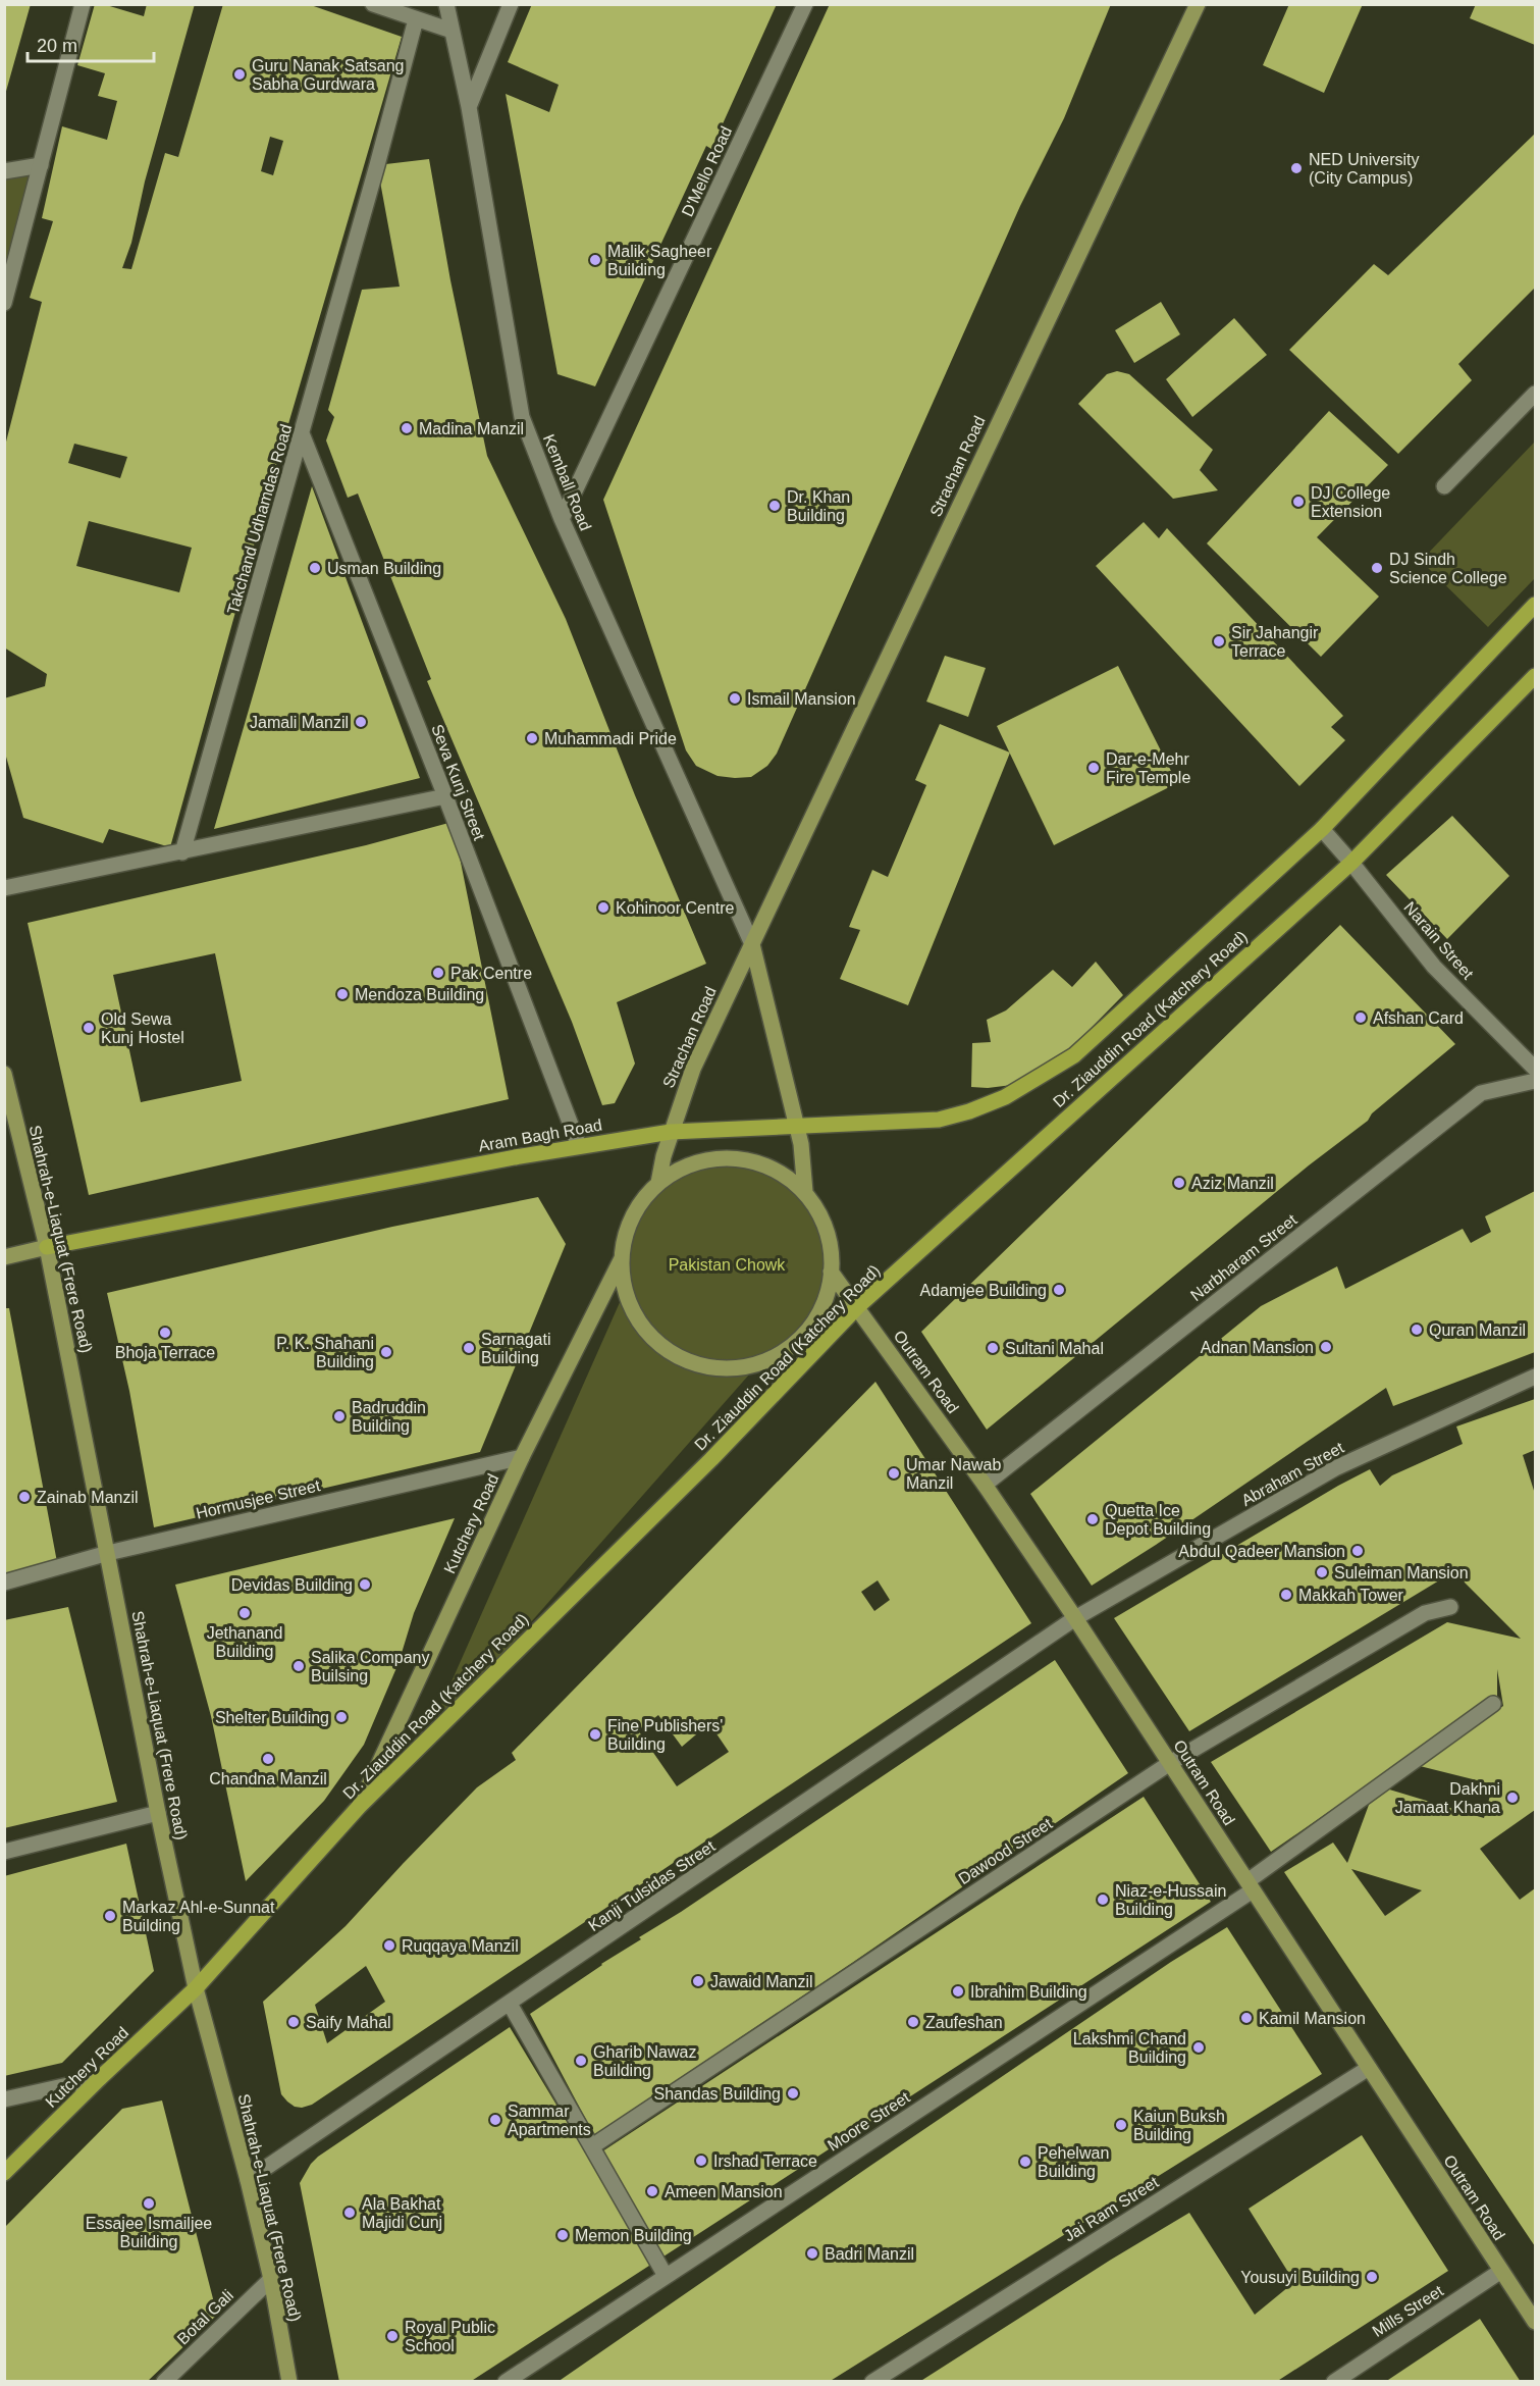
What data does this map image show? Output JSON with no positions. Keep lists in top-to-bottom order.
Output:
{
  "streets": {
    "main road": [
      "Strachan Road",
      "Dr. Ziauddin Road (Katchery Road)",
      "Aram Bagh Road",
      "Shahrah-e-Liaquat (Frere Road)",
      "Outram Road",
      "Kutchery Road"
    ],
    "street": [
      "D'Mello Road",
      "Kemball Road",
      "Takchand Udhamdas Road",
      "Seva Kunj Street",
      "Narain Street",
      "Narbharam Street",
      "Abraham Street",
      "Hormusjee Street",
      "Dawood Street",
      "Kanji Tulsidas Street",
      "Moore Street",
      "Jai Ram Street",
      "Mills Street",
      "Botal Gali"
    ]
  },
  "crossings": [
    ["D'Mello Road", "Kemball Road"],
    ["Strachan Road", "Kemball Road"],
    ["Strachan Road", "Aram Bagh Road"],
    ["Strachan Road", "Outram Road"],
    ["Strachan Road", "Kutchery Road"],
    ["Takchand Udhamdas Road", "Seva Kunj Street"],
    ["Seva Kunj Street", "Aram Bagh Road"],
    ["Narain Street", "Dr. Ziauddin Road (Katchery Road)"],
    ["Dr. Ziauddin Road (Katchery Road)", "Aram Bagh Road"],
    ["Dr. Ziauddin Road (Katchery Road)", "Shahrah-e-Liaquat (Frere Road)"],
    ["Dr. Ziauddin Road (Katchery Road)", "Outram Road"],
    ["Dr. Ziauddin Road (Katchery Road)", "Kutchery Road"],
    ["Aram Bagh Road", "Shahrah-e-Liaquat (Frere Road)"],
    ["Shahrah-e-Liaquat (Frere Road)", "Hormusjee Street"],
    ["Shahrah-e-Liaquat (Frere Road)", "Kutchery Road"],
    ["Shahrah-e-Liaquat (Frere Road)", "Kanji Tulsidas Street"],
    ["Shahrah-e-Liaquat (Frere Road)", "Botal Gali"],
    ["Narbharam Street", "Outram Road"],
    ["Outram Road", "Abraham Street"],
    ["Outram Road", "Kutchery Road"],
    ["Outram Road", "Dawood Street"],
    ["Outram Road", "Kanji Tulsidas Street"],
    ["Outram Road", "Moore Street"],
    ["Outram Road", "Jai Ram Street"],
    ["Outram Road", "Mills Street"],
    ["Abraham Street", "Kanji Tulsidas Street"],
    ["Hormusjee Street", "Kutchery Road"]
  ],
  "parks": ["Pakistan Chowk"],
  "places": [
    "Guru Nanak Satsang Sabha Gurdwara",
    "NED University (City Campus)",
    "Malik Sagheer Building",
    "Madina Manzil",
    "DJ College Extension",
    "Dr. Khan Building",
    "Usman Building",
    "DJ Sindh Science College",
    "Sir Jahangir Terrace",
    "Ismail Mansion",
    "Jamali Manzil",
    "Muhammadi Pride",
    "Dar-e-Mehr Fire Temple",
    "Kohinoor Centre",
    "Pak Centre",
    "Mendoza Building",
    "Afshan Card",
    "Old Sewa Kunj Hostel",
    "Aziz Manzil",
    "Adamjee Building",
    "Quran Manzil",
    "Bhoja Terrace",
    "Adnan Mansion",
    "Sarnagati Building",
    "Sultani Mahal",
    "P. K. Shahani Building",
    "Badruddin Building",
    "Umar Nawab Manzil",
    "Zainab Manzil",
    "Quetta Ice Depot Building",
    "Abdul Qadeer Mansion",
    "Suleiman Mansion",
    "Devidas Building",
    "Makkah Tower",
    "Jethanand Building",
    "Salika Company Builsing",
    "Shelter Building",
    "Fine Publishers' Building",
    "Chandna Manzil",
    "Dakhni Jamaat Khana",
    "Niaz-e-Hussain Building",
    "Markaz Ahl-e-Sunnat Building",
    "Ruqqaya Manzil",
    "Jawaid Manzil",
    "Ibrahim Building",
    "Kamil Mansion",
    "Saify Mahal",
    "Zaufeshan",
    "Lakshmi Chand Building",
    "Gharib Nawaz Building",
    "Shandas Building",
    "Sammar Apartments",
    "Kaiun Buksh Building",
    "Irshad Terrace",
    "Pehelwan Building",
    "Ameen Mansion",
    "Essajee Ismailjee Building",
    "Ala Bakhat Majidi Cunj",
    "Memon Building",
    "Badri Manzil",
    "Yousuyi Building",
    "Royal Public School"
  ],
  "scale_bar": "20 m"
}
